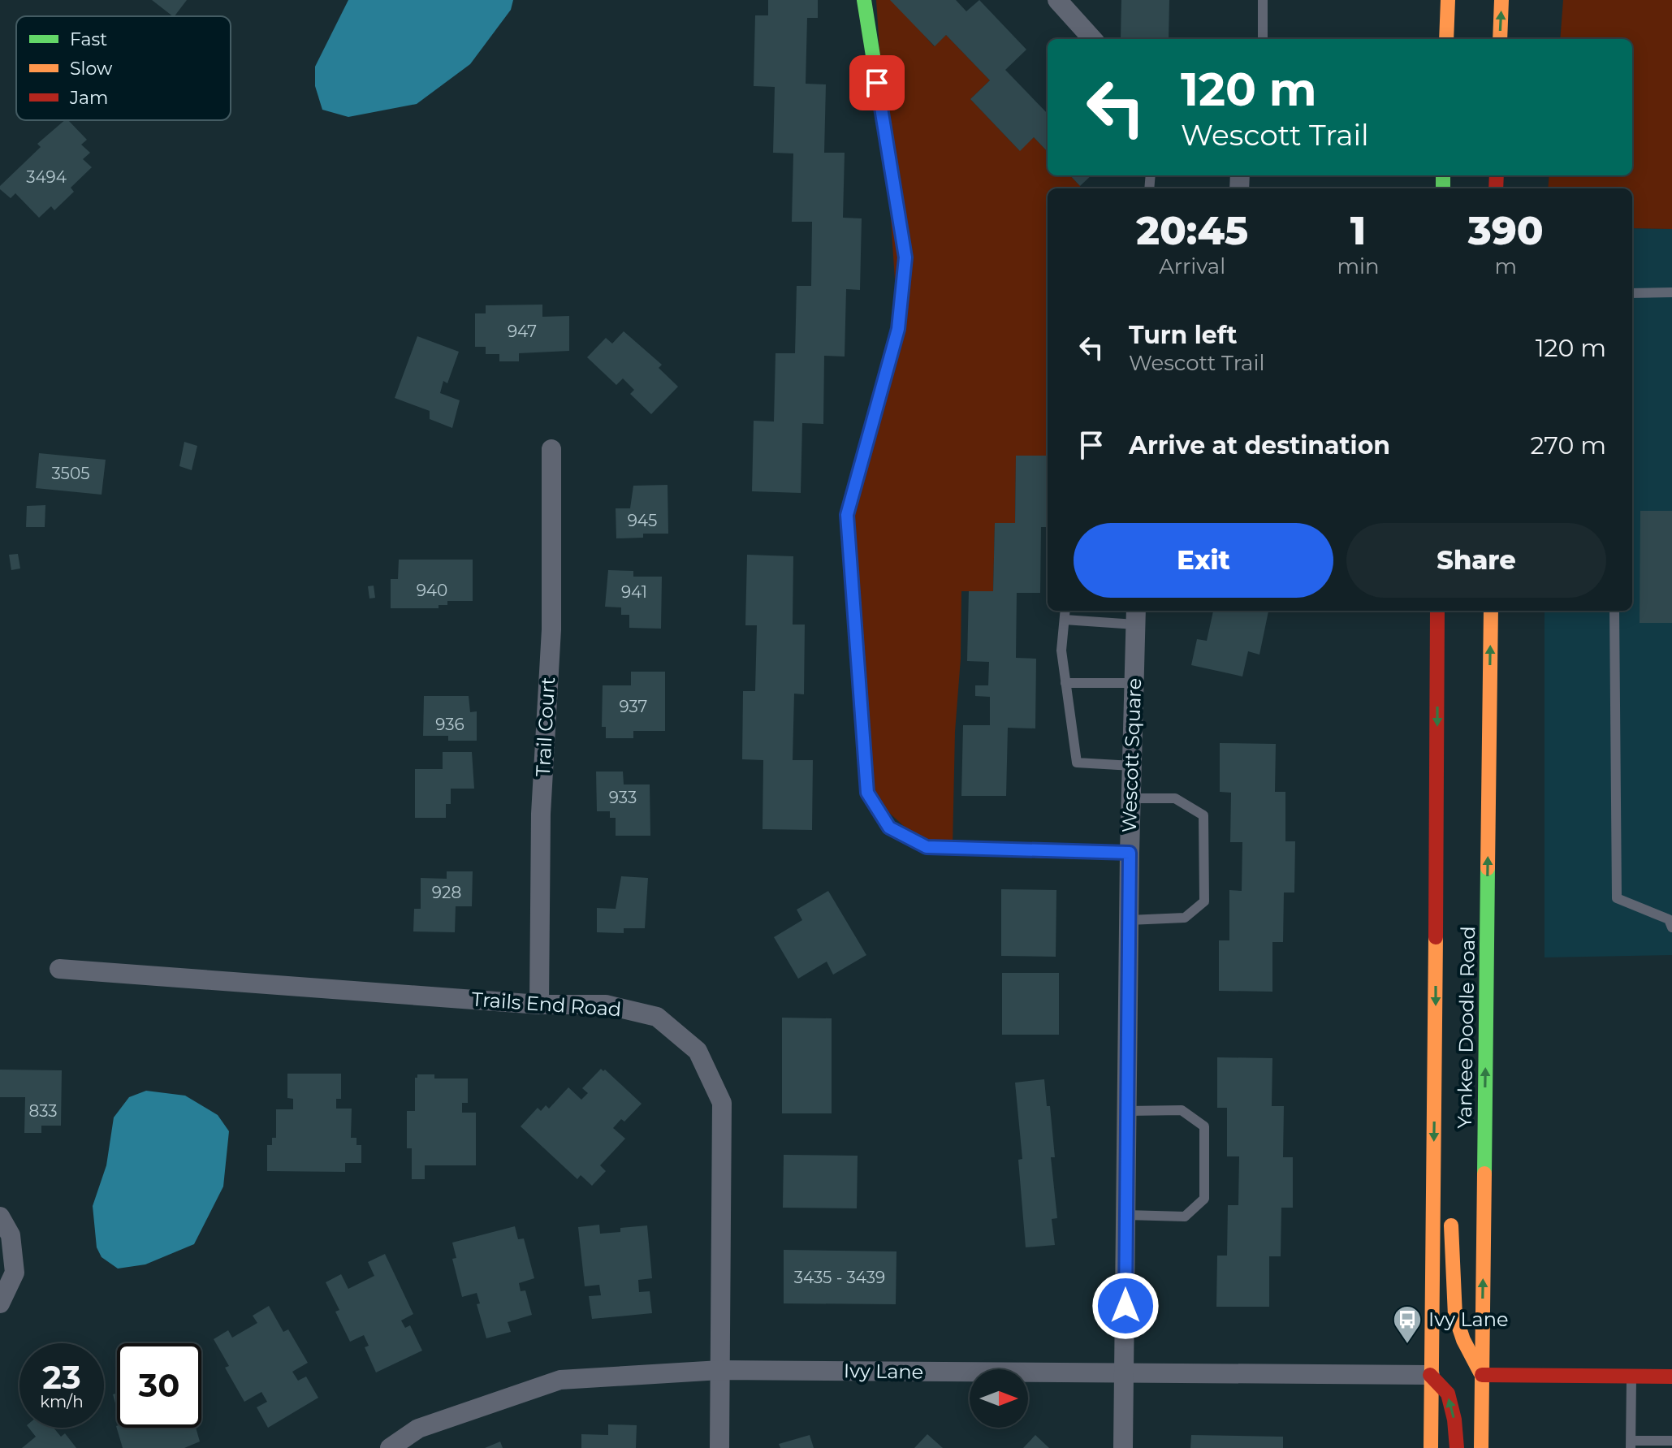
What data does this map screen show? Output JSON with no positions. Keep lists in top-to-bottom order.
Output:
{
  "streets": {
    "main road": ["Yankee Doodle Road"],
    "street": [
      "Trail Court",
      "Wescott Square",
      "Trails End Road",
      "Ivy Lane"
    ]
  },
  "crossings": [
    ["Trail Court", "Trails End Road"],
    ["Wescott Square", "Ivy Lane"],
    ["Trails End Road", "Ivy Lane"],
    ["Yankee Doodle Road", "Ivy Lane"]
  ],
  "places": {
    "bus stop": ["Ivy Lane"]
  },
  "house_numbers": [
    "3494",
    "947",
    "3505",
    "945",
    "940",
    "941",
    "937",
    "936",
    "933",
    "928",
    "833",
    "3435 - 3439"
  ],
  "legend": ["Fast", "Slow", "Jam"],
  "north": "right",
  "page": {
    "turn": ["120 m", "Wescott Trail"],
    "eta": [
      "20:45",
      "Arrival",
      "1",
      "min",
      "390",
      "m"
    ],
    "list": [
      {
        "name": "Turn left",
        "note": "Wescott Trail",
        "value": "120 m"
      },
      {
        "name": "Arrive at destination",
        "value": "270 m"
      }
    ],
    "buttons": ["Exit", "Share"],
    "speed": "23 km/h",
    "limit": "30"
  }
}
